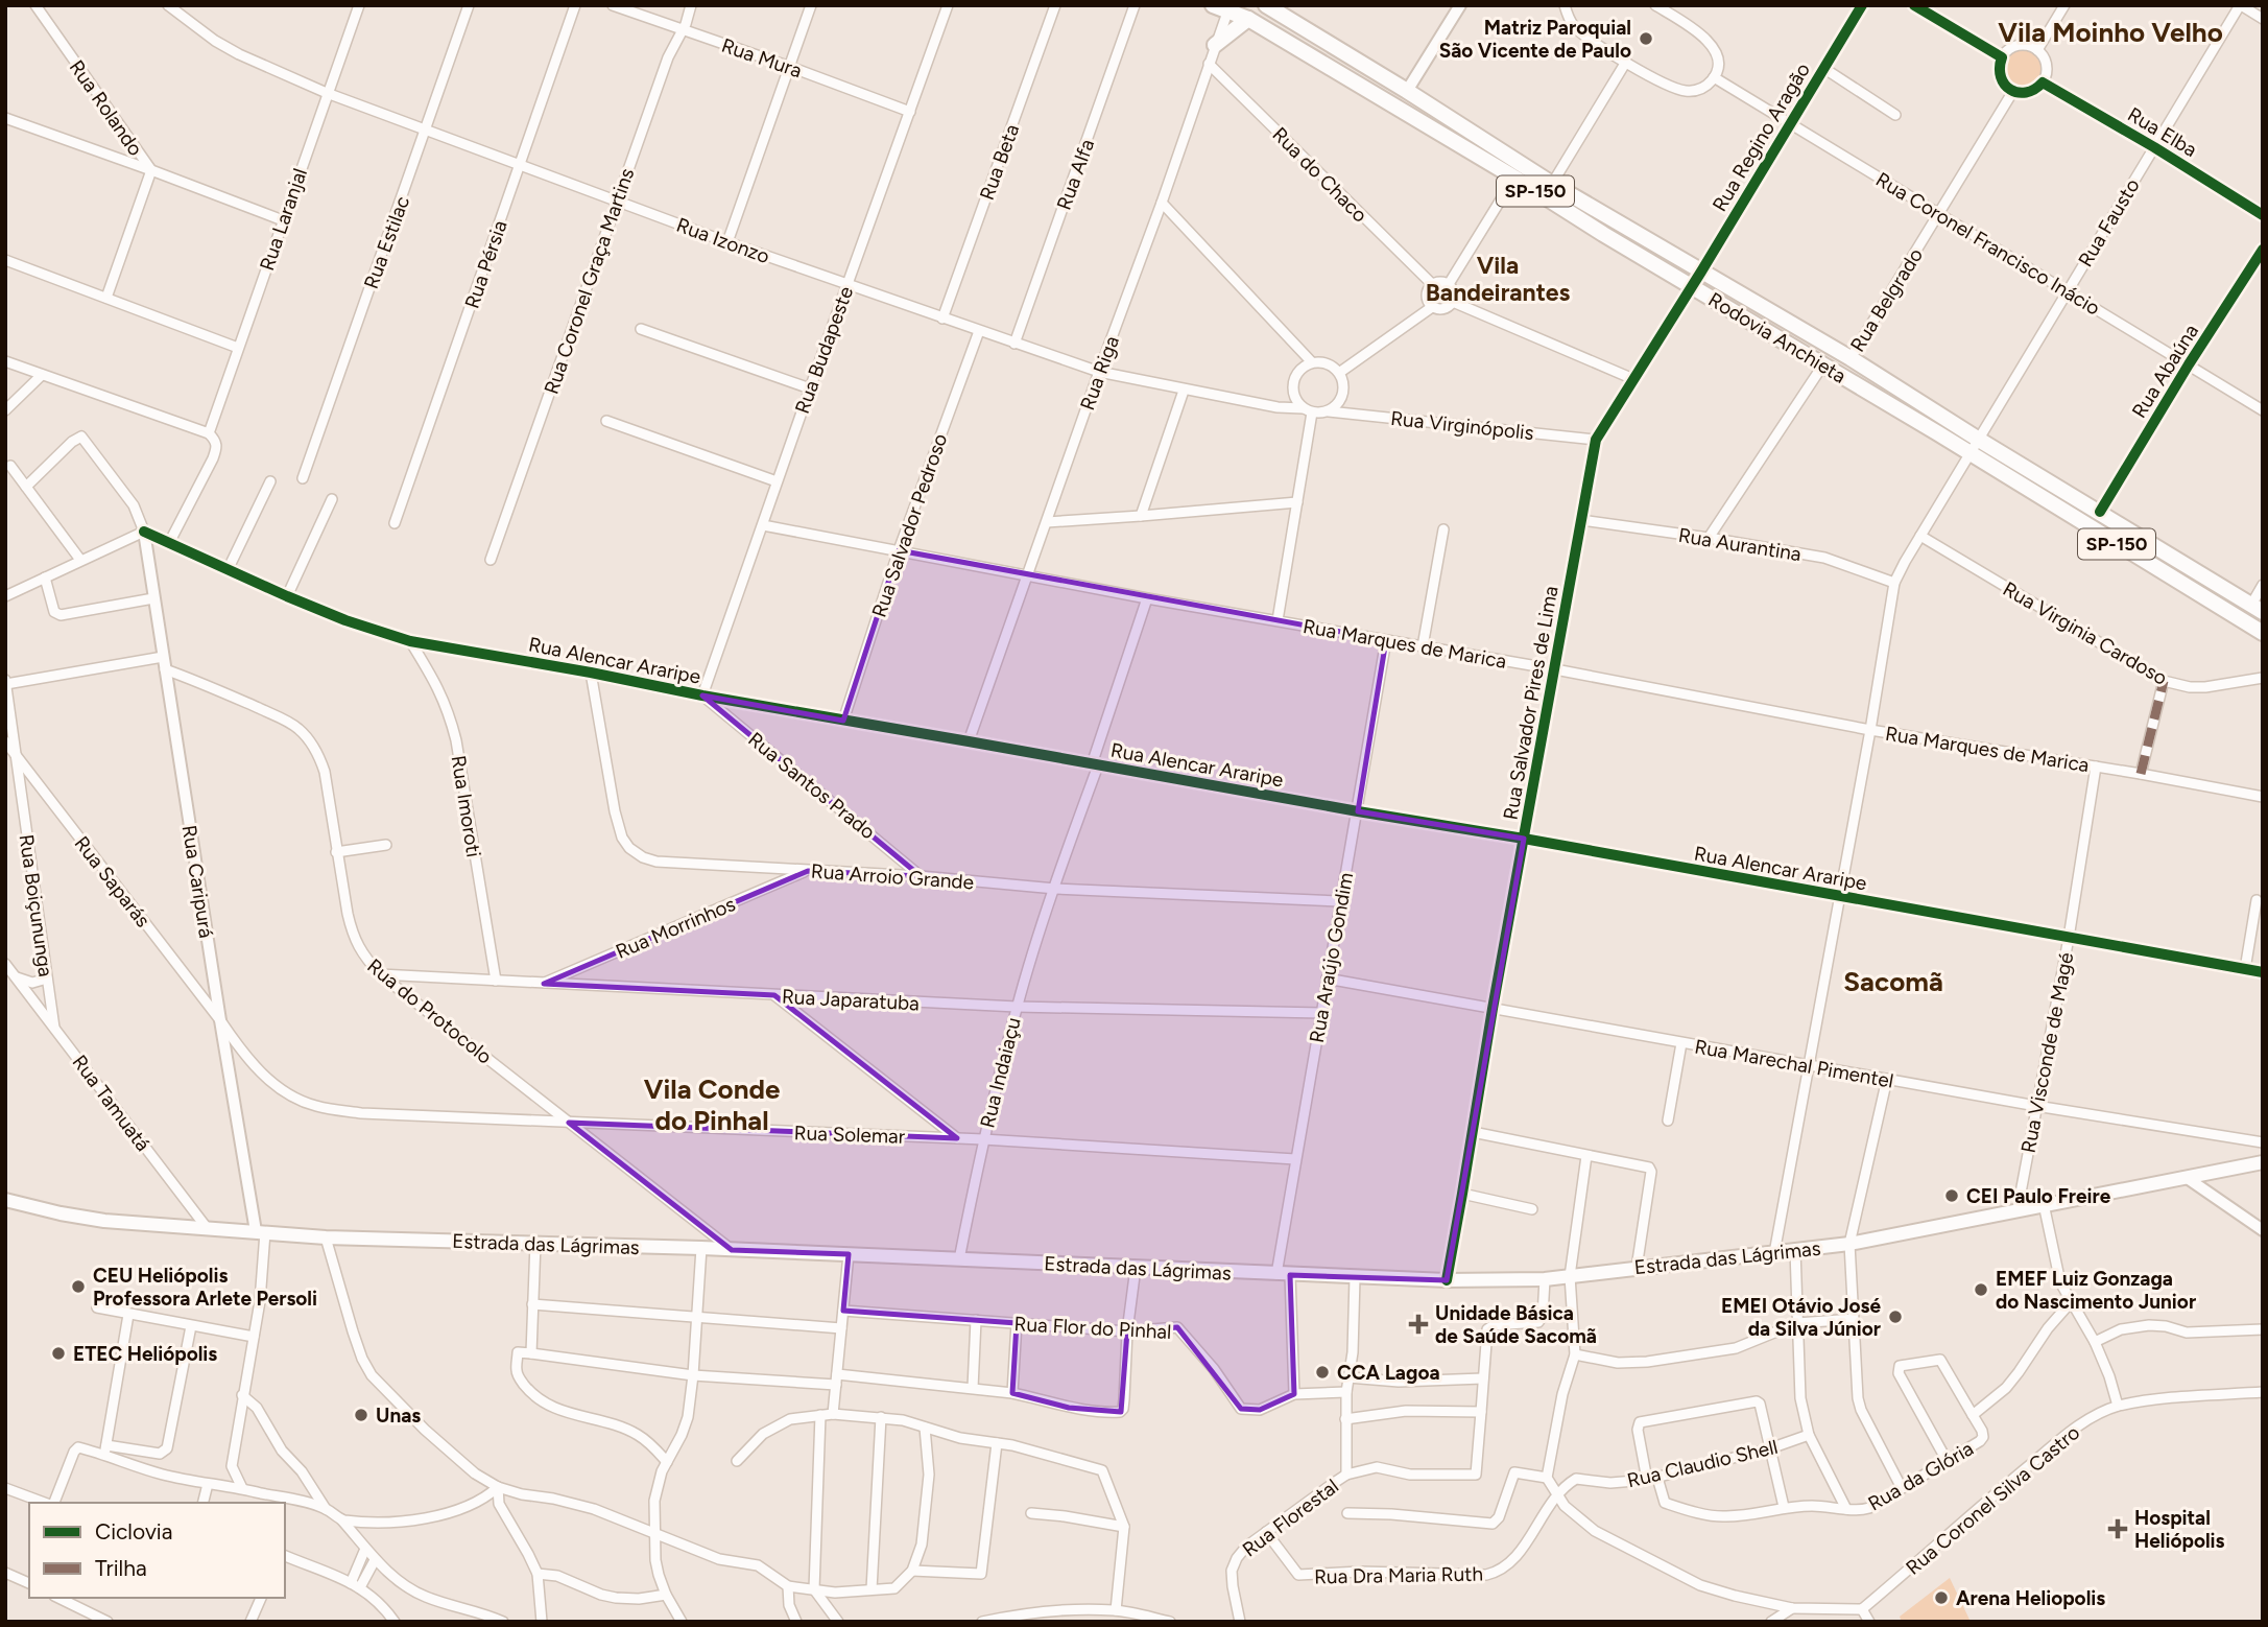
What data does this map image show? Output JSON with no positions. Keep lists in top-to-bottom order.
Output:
{
  "streets": {
    "highway": ["SP-150", "Rodovia Anchieta"],
    "main road": ["Estrada das Lágrimas"],
    "street": [
      "Rua Mura",
      "Rua Rolando",
      "Rua Elba",
      "Rua Regino Aragão",
      "Rua Beta",
      "Rua Alfa",
      "Rua do Chaco",
      "Rua Laranjal",
      "Rua Fausto",
      "Rua Izonzo",
      "Rua Estilac",
      "Rua Coronel Francisco Inácio",
      "Rua Pérsia",
      "Rua Coronel Graça Martins",
      "Rua Belgrado",
      "Rua Budapeste",
      "Rua Abaúna",
      "Rua Riga",
      "Rua Virginópolis",
      "Rua Salvador Pedroso",
      "Rua Aurantina",
      "Rua Virginia Cardoso",
      "Rua Marques de Marica",
      "Rua Alencar Araripe",
      "Rua Salvador Pires de Lima",
      "Rua Santos Prado",
      "Rua Imoroti",
      "Rua Arroio Grande",
      "Rua Saparás",
      "Rua Caripurá",
      "Rua Boiçununga",
      "Rua Morrinhos",
      "Rua Araújo Gondim",
      "Rua Japaratuba",
      "Rua do Protocolo",
      "Rua Visconde de Magé",
      "Rua Marechal Pimentel",
      "Rua Indaiaçu",
      "Rua Tamuatá",
      "Rua Solemar",
      "Rua Flor do Pinhal",
      "Rua Claudio Shell",
      "Rua da Glória",
      "Rua Coronel Silva Castro",
      "Rua Florestal",
      "Rua Dra Maria Ruth"
    ]
  },
  "crossings": [
    ["Rua Mura", "Rua Coronel Graça Martins"],
    ["Rua Mura", "Rua Budapeste"],
    ["Rua Elba", "Rua Fausto"],
    ["Rua Elba", "Rua Belgrado"],
    ["Rua Regino Aragão", "Rua Coronel Francisco Inácio"],
    ["Rua Regino Aragão", "Rodovia Anchieta"],
    ["Rua Regino Aragão", "Rua Salvador Pires de Lima"],
    ["Rua Beta", "Rua Izonzo"],
    ["Rua Alfa", "Rua Izonzo"],
    ["Rua do Chaco", "Rua Riga"],
    ["Rua Laranjal", "Rua Izonzo"],
    ["Rua Laranjal", "Rua Alencar Araripe"],
    ["Rua Fausto", "Rua Coronel Francisco Inácio"],
    ["Rua Fausto", "Rodovia Anchieta"],
    ["Rua Fausto", "Rua Aurantina"],
    ["Rua Fausto", "Rua Virginia Cardoso"],
    ["Rua Fausto", "Rua Marques de Marica"],
    ["Rua Fausto", "Rua Alencar Araripe"],
    ["Rua Fausto", "Rua Marechal Pimentel"],
    ["Rua Fausto", "Estrada das Lágrimas"],
    ["Rua Izonzo", "Rua Estilac"],
    ["Rua Izonzo", "Rua Pérsia"],
    ["Rua Izonzo", "Rua Coronel Graça Martins"],
    ["Rua Izonzo", "Rua Budapeste"],
    ["Rua Izonzo", "Rua Riga"],
    ["Rua Izonzo", "Rua Virginópolis"],
    ["Rua Izonzo", "Rua Salvador Pedroso"],
    ["Rua Coronel Francisco Inácio", "Rua Belgrado"],
    ["Rua Coronel Francisco Inácio", "Rua Abaúna"],
    ["Rua Belgrado", "Rodovia Anchieta"],
    ["Rodovia Anchieta", "Rua Abaúna"],
    ["Rodovia Anchieta", "Rua Riga"],
    ["Rodovia Anchieta", "Rua Salvador Pires de Lima"],
    ["Rua Budapeste", "Rua Marques de Marica"],
    ["Rua Budapeste", "Rua Alencar Araripe"],
    ["Rua Budapeste", "Rua Santos Prado"],
    ["Rua Riga", "Rua Marques de Marica"],
    ["Rua Riga", "Rua Alencar Araripe"],
    ["Rua Virginópolis", "Rua Salvador Pires de Lima"],
    ["Rua Salvador Pedroso", "Rua Marques de Marica"],
    ["Rua Salvador Pedroso", "Rua Alencar Araripe"],
    ["Rua Aurantina", "Rua Salvador Pires de Lima"],
    ["Rua Marques de Marica", "Rua Salvador Pires de Lima"],
    ["Rua Marques de Marica", "Rua Araújo Gondim"],
    ["Rua Marques de Marica", "Rua Visconde de Magé"],
    ["Rua Marques de Marica", "Rua Indaiaçu"],
    ["Rua Alencar Araripe", "Rua Salvador Pires de Lima"],
    ["Rua Alencar Araripe", "Rua Santos Prado"],
    ["Rua Alencar Araripe", "Rua Imoroti"],
    ["Rua Alencar Araripe", "Rua Arroio Grande"],
    ["Rua Alencar Araripe", "Rua Caripurá"],
    ["Rua Alencar Araripe", "Rua Araújo Gondim"],
    ["Rua Alencar Araripe", "Rua Visconde de Magé"],
    ["Rua Alencar Araripe", "Rua Indaiaçu"],
    ["Rua Salvador Pires de Lima", "Rua Marechal Pimentel"],
    ["Rua Salvador Pires de Lima", "Estrada das Lágrimas"],
    ["Rua Santos Prado", "Rua Arroio Grande"],
    ["Rua Imoroti", "Rua Japaratuba"],
    ["Rua Arroio Grande", "Rua Morrinhos"],
    ["Rua Arroio Grande", "Rua Araújo Gondim"],
    ["Rua Arroio Grande", "Rua Indaiaçu"],
    ["Rua Saparás", "Rua Caripurá"],
    ["Rua Saparás", "Rua Boiçununga"],
    ["Rua Saparás", "Rua Solemar"],
    ["Rua Caripurá", "Rua do Protocolo"],
    ["Rua Caripurá", "Rua Solemar"],
    ["Rua Caripurá", "Estrada das Lágrimas"],
    ["Rua Boiçununga", "Rua Tamuatá"],
    ["Rua Morrinhos", "Rua Japaratuba"],
    ["Rua Araújo Gondim", "Rua Japaratuba"],
    ["Rua Araújo Gondim", "Rua Marechal Pimentel"],
    ["Rua Araújo Gondim", "Rua Solemar"],
    ["Rua Araújo Gondim", "Estrada das Lágrimas"],
    ["Rua Araújo Gondim", "Rua Flor do Pinhal"],
    ["Rua Japaratuba", "Rua do Protocolo"],
    ["Rua Japaratuba", "Rua Indaiaçu"],
    ["Rua do Protocolo", "Rua Solemar"],
    ["Rua do Protocolo", "Estrada das Lágrimas"],
    ["Rua Visconde de Magé", "Rua Marechal Pimentel"],
    ["Rua Visconde de Magé", "Estrada das Lágrimas"],
    ["Rua Indaiaçu", "Rua Solemar"],
    ["Rua Indaiaçu", "Estrada das Lágrimas"],
    ["Rua Tamuatá", "Estrada das Lágrimas"],
    ["Rua Claudio Shell", "Rua da Glória"],
    ["Rua Claudio Shell", "Rua Dra Maria Ruth"],
    ["Rua Florestal", "Rua Dra Maria Ruth"]
  ],
  "districts": [
    "Vila Moinho Velho",
    "Vila Bandeirantes",
    "Sacomã",
    "Vila Conde do Pinhal"
  ],
  "places": {
    "other": [
      "Matriz Paroquial São Vicente de Paulo",
      "CEI Paulo Freire",
      "CEU Heliópolis Professora Arlete Persoli",
      "EMEF Luiz Gonzaga do Nascimento Junior",
      "EMEI Otávio José da Silva Júnior",
      "ETEC Heliópolis",
      "CCA Lagoa",
      "Unas",
      "Arena Heliopolis"
    ],
    "health": ["Unidade Básica de Saúde Sacomã", "Hospital Heliópolis"]
  },
  "legend": ["Ciclovia", "Trilha"]
}
